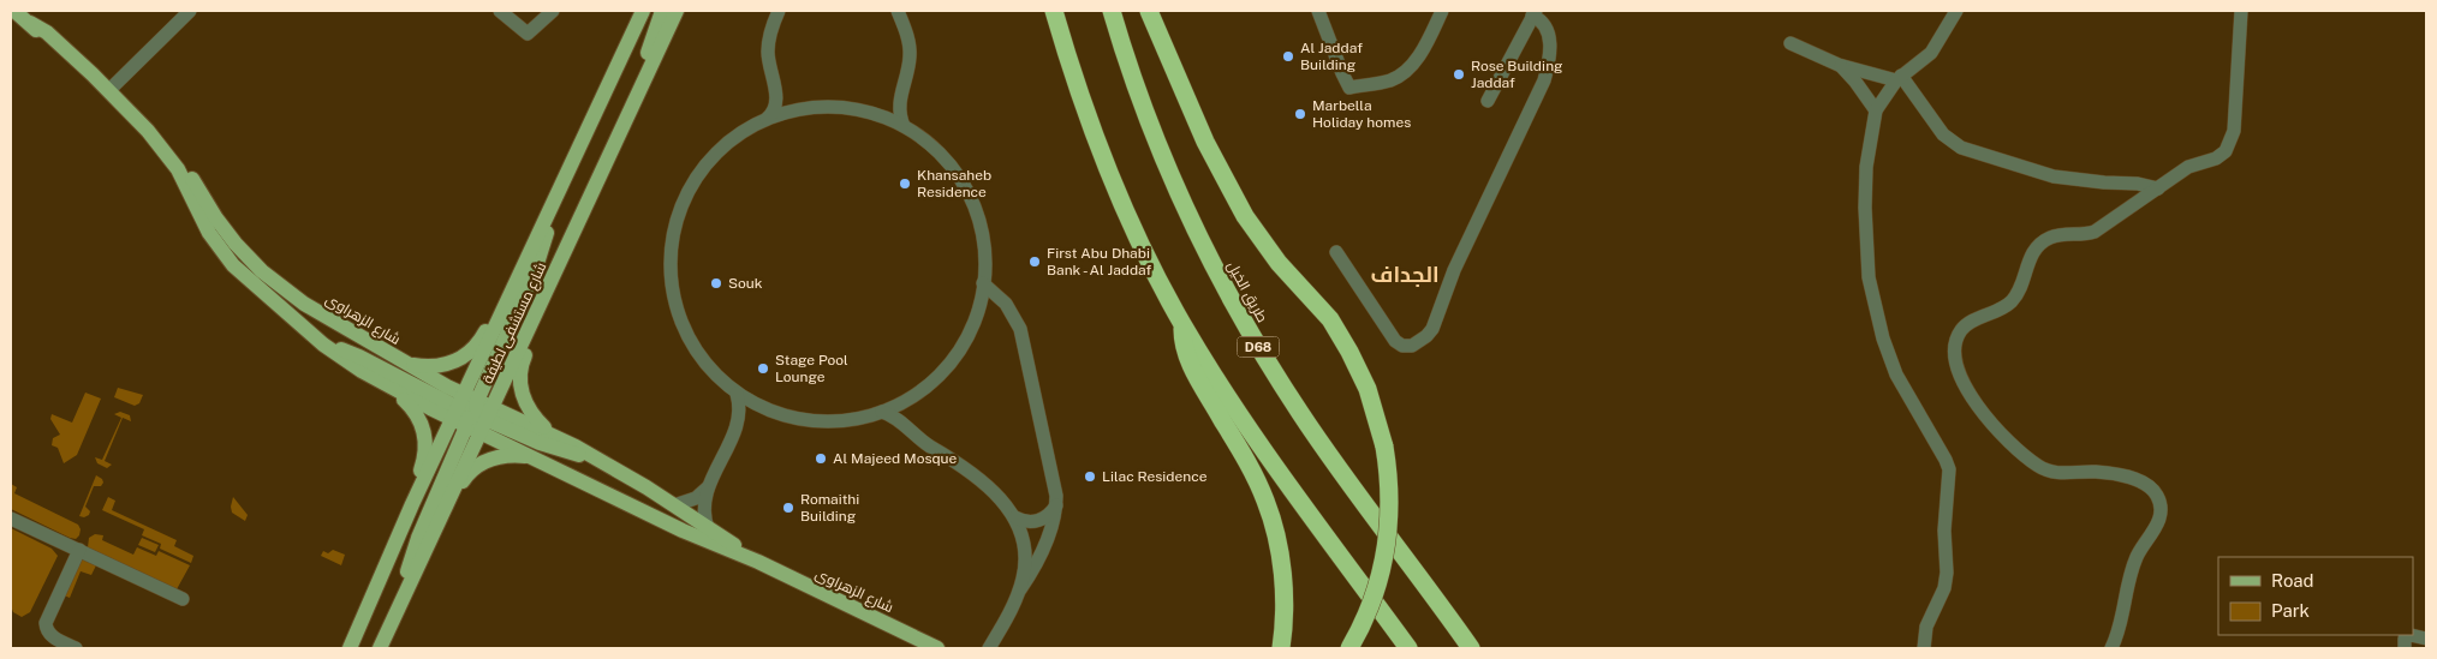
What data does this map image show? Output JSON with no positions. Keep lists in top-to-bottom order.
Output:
{
  "streets": {
    "highway": ["طريق الخيل", "D68"],
    "main road": ["شارع الزهراوى", "شارع مستشفى لطيفة"]
  },
  "crossings": [
    ["شارع الزهراوى", "شارع مستشفى لطيفة"]
  ],
  "districts": ["الجداف"],
  "places": [
    "Al Jaddaf Building",
    "Rose Building Jaddaf",
    "Marbella Holiday homes",
    "Khansaheb Residence",
    "First Abu Dhabi Bank - Al Jaddaf",
    "Souk",
    "Stage Pool Lounge",
    "Al Majeed Mosque",
    "Lilac Residence",
    "Romaithi Building"
  ],
  "legend": ["Road", "Park"]
}
